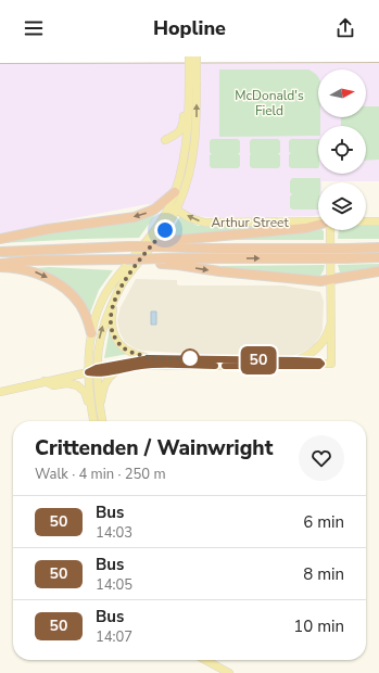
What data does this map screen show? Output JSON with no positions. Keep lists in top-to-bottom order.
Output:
{
  "streets": {
    "main road": ["Arthur Street"]
  },
  "one_way": ["Arthur Street"],
  "parks": ["McDonald's Field"],
  "lines": ["bus line 50"],
  "north": "right",
  "page": {
    "header": "Hopline",
    "on_map": "50",
    "heading": ["Crittenden / Wainwright", "Walk · 4 min · 250 m"],
    "list": [
      {
        "mark": "50",
        "name": "Bus",
        "note": "14:03",
        "value": "6 min"
      },
      {
        "mark": "50",
        "name": "Bus",
        "note": "14:05",
        "value": "8 min"
      },
      {
        "mark": "50",
        "name": "Bus",
        "note": "14:07",
        "value": "10 min"
      }
    ]
  }
}
